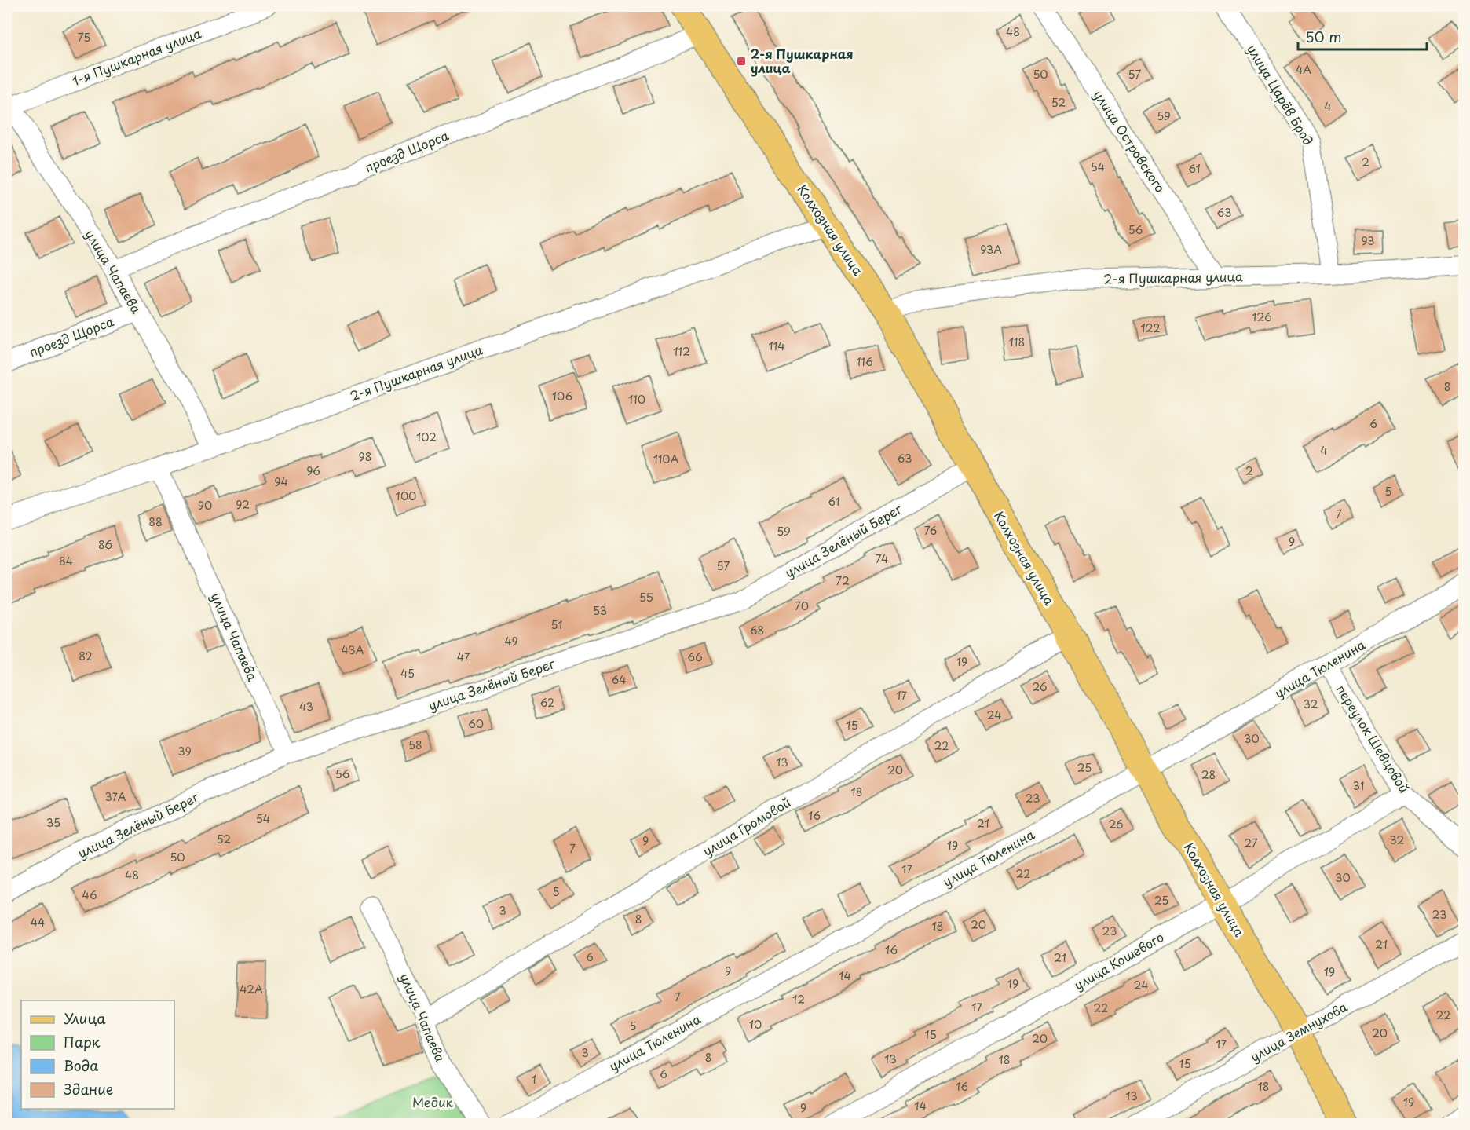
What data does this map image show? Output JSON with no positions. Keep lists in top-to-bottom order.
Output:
{
  "streets": {
    "main road": ["Колхозная улица"],
    "street": [
      "1-я Пушкарная улица",
      "улица Царёв Брод",
      "улица Островского",
      "проезд Щорса",
      "улица Чапаева",
      "2-я Пушкарная улица",
      "улица Зелёный Берег",
      "улица Тюленина",
      "переулок Шевцовой",
      "улица Громовой",
      "улица Кошевого",
      "улица Земнухова"
    ]
  },
  "crossings": [
    ["1-я Пушкарная улица", "улица Чапаева"],
    ["улица Царёв Брод", "2-я Пушкарная улица"],
    ["улица Островского", "2-я Пушкарная улица"],
    ["проезд Щорса", "Колхозная улица"],
    ["проезд Щорса", "улица Чапаева"],
    ["Колхозная улица", "2-я Пушкарная улица"],
    ["Колхозная улица", "улица Зелёный Берег"],
    ["Колхозная улица", "улица Тюленина"],
    ["Колхозная улица", "улица Громовой"],
    ["Колхозная улица", "улица Кошевого"],
    ["Колхозная улица", "улица Земнухова"],
    ["улица Чапаева", "2-я Пушкарная улица"],
    ["улица Чапаева", "улица Зелёный Берег"],
    ["улица Чапаева", "улица Громовой"],
    ["улица Тюленина", "переулок Шевцовой"],
    ["переулок Шевцовой", "улица Кошевого"]
  ],
  "parks": ["Медик"],
  "places": {
    "transit": ["2-я Пушкарная улица"]
  },
  "house_numbers": [
    "48",
    "75",
    "4А",
    "50",
    "57",
    "52",
    "4",
    "59",
    "2",
    "54",
    "61",
    "63",
    "56",
    "93",
    "93А",
    "126",
    "122",
    "118",
    "114",
    "112",
    "116",
    "8",
    "106",
    "110",
    "6",
    "102",
    "4",
    "98",
    "63",
    "110А",
    "96",
    "2",
    "94",
    "5",
    "100",
    "61",
    "92",
    "90",
    "7",
    "88",
    "76",
    "59",
    "9",
    "86",
    "74",
    "84",
    "57",
    "72",
    "55",
    "70",
    "53",
    "51",
    "68",
    "49",
    "43А",
    "82",
    "47",
    "66",
    "19",
    "45",
    "64",
    "26",
    "17",
    "62",
    "32",
    "43",
    "24",
    "60",
    "15",
    "30",
    "58",
    "22",
    "39",
    "13",
    "25",
    "20",
    "56",
    "28",
    "31",
    "18",
    "37А",
    "23",
    "16",
    "54",
    "35",
    "21",
    "26",
    "52",
    "32",
    "9",
    "27",
    "19",
    "7",
    "50",
    "17",
    "22",
    "48",
    "30",
    "5",
    "46",
    "25",
    "3",
    "23",
    "8",
    "44",
    "20",
    "18",
    "23",
    "21",
    "16",
    "6",
    "21",
    "9",
    "19",
    "14",
    "19",
    "24",
    "42А",
    "7",
    "12",
    "17",
    "22",
    "22",
    "10",
    "5",
    "20",
    "15",
    "20",
    "17",
    "3",
    "8",
    "13",
    "18",
    "15",
    "6",
    "1",
    "16",
    "18",
    "13",
    "19",
    "14",
    "9"
  ],
  "legend": [
    "Улица",
    "Парк",
    "Вода",
    "Здание"
  ],
  "scale_bar": "50 m"
}
